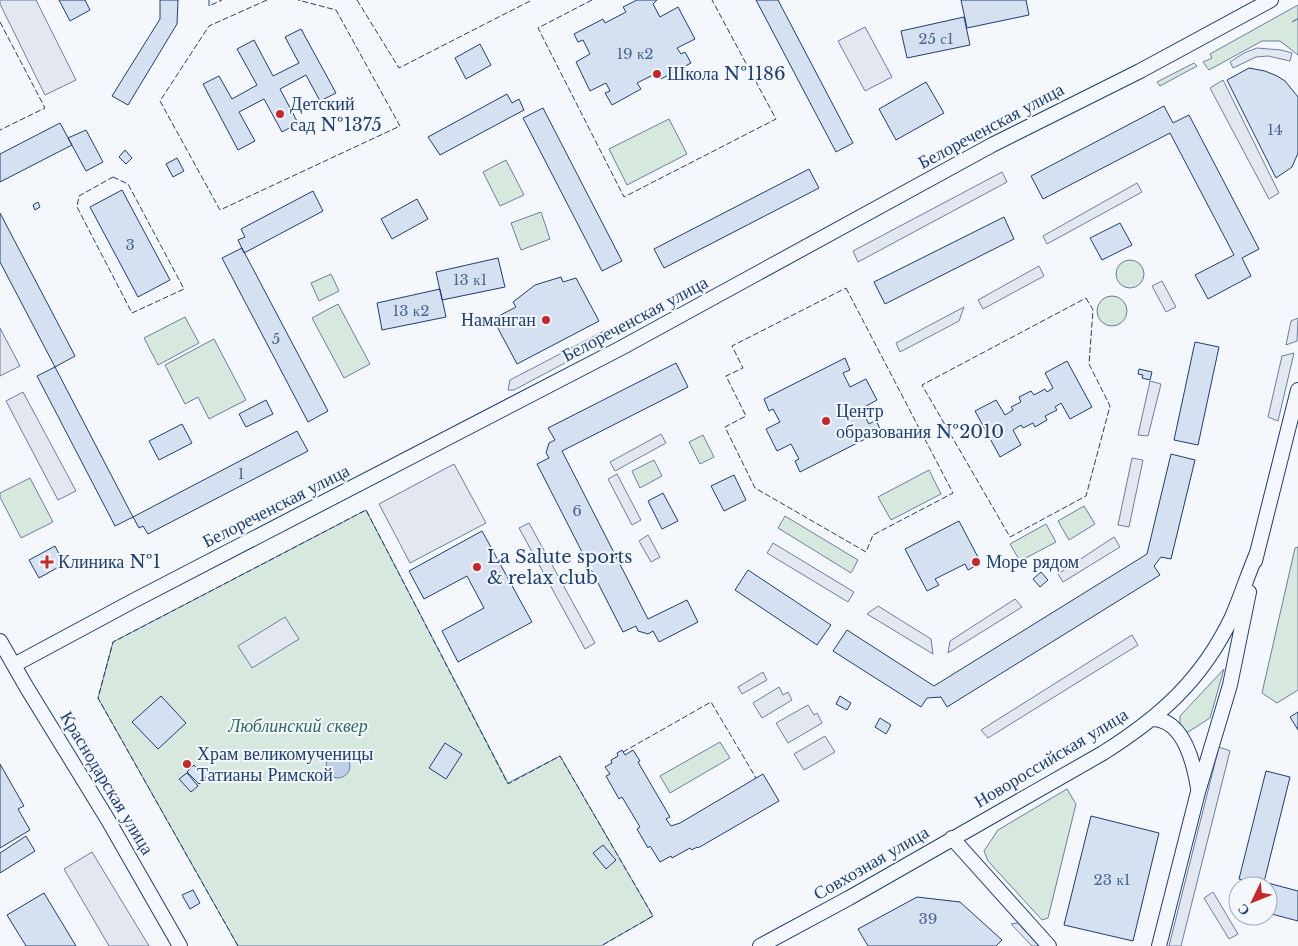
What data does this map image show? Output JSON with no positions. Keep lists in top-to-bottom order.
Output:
{
  "streets": {
    "street": [
      "Белореченская улица",
      "Новороссийская улица",
      "Краснодарская улица",
      "Совхозная улица"
    ]
  },
  "crossings": [
    ["Белореченская улица", "Краснодарская улица"],
    ["Новороссийская улица", "Совхозная улица"]
  ],
  "parks": ["Люблинский сквер"],
  "places": {
    "other": [
      "Школа №1186",
      "Детский сад №1375",
      "Наманган",
      "Центр образования №2010",
      "Море рядом",
      "La Salute sports & relax club",
      "Храм великомученицы Татианы Римской"
    ],
    "health": ["Клиника №1"]
  },
  "house_numbers": [
    "25 с1",
    "19 к2",
    "14",
    "3",
    "13 к1",
    "13 к2",
    "5",
    "1",
    "6",
    "23 к1",
    "39"
  ],
  "north": "bottom left"
}
